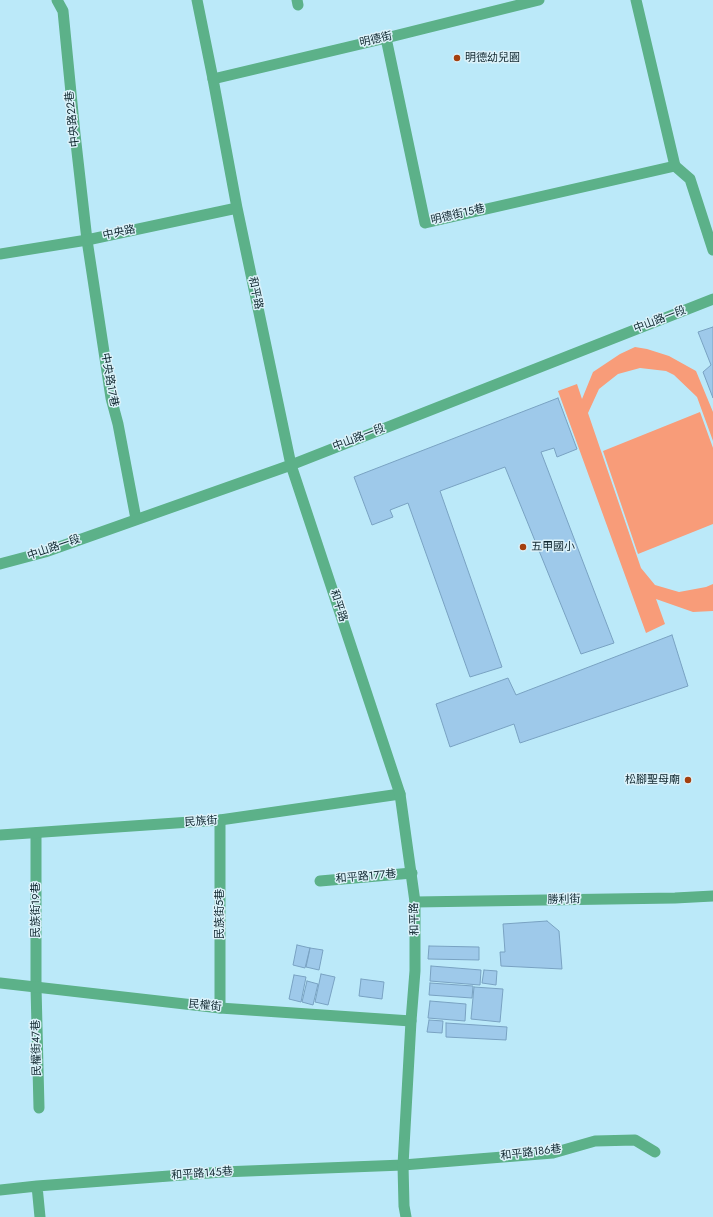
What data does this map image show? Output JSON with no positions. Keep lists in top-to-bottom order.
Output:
{
  "streets": {
    "street": [
      "明德街",
      "中央路22巷",
      "明德街15巷",
      "中央路",
      "和平路",
      "中山路一段",
      "中央路17巷",
      "民族街",
      "和平路177巷",
      "勝利街",
      "民族街19巷",
      "民族街5巷",
      "民權街",
      "民權街47巷",
      "和平路186巷",
      "和平路145巷"
    ]
  },
  "crossings": [
    ["明德街", "明德街15巷"],
    ["明德街", "和平路"],
    ["中央路22巷", "中央路"],
    ["中央路22巷", "中央路17巷"],
    ["中央路", "和平路"],
    ["中央路", "中央路17巷"],
    ["和平路", "中山路一段"],
    ["和平路", "民族街"],
    ["和平路", "和平路177巷"],
    ["和平路", "勝利街"],
    ["和平路", "民權街"],
    ["和平路", "和平路186巷"],
    ["和平路", "和平路145巷"],
    ["中山路一段", "中央路17巷"],
    ["民族街", "民族街19巷"],
    ["民族街", "民族街5巷"],
    ["民族街19巷", "民權街"],
    ["民族街19巷", "民權街47巷"],
    ["民族街5巷", "民權街"],
    ["民權街", "民權街47巷"],
    ["和平路186巷", "和平路145巷"]
  ],
  "places": ["明德幼兒園", "五甲國小", "松腳聖母廟"]
}
